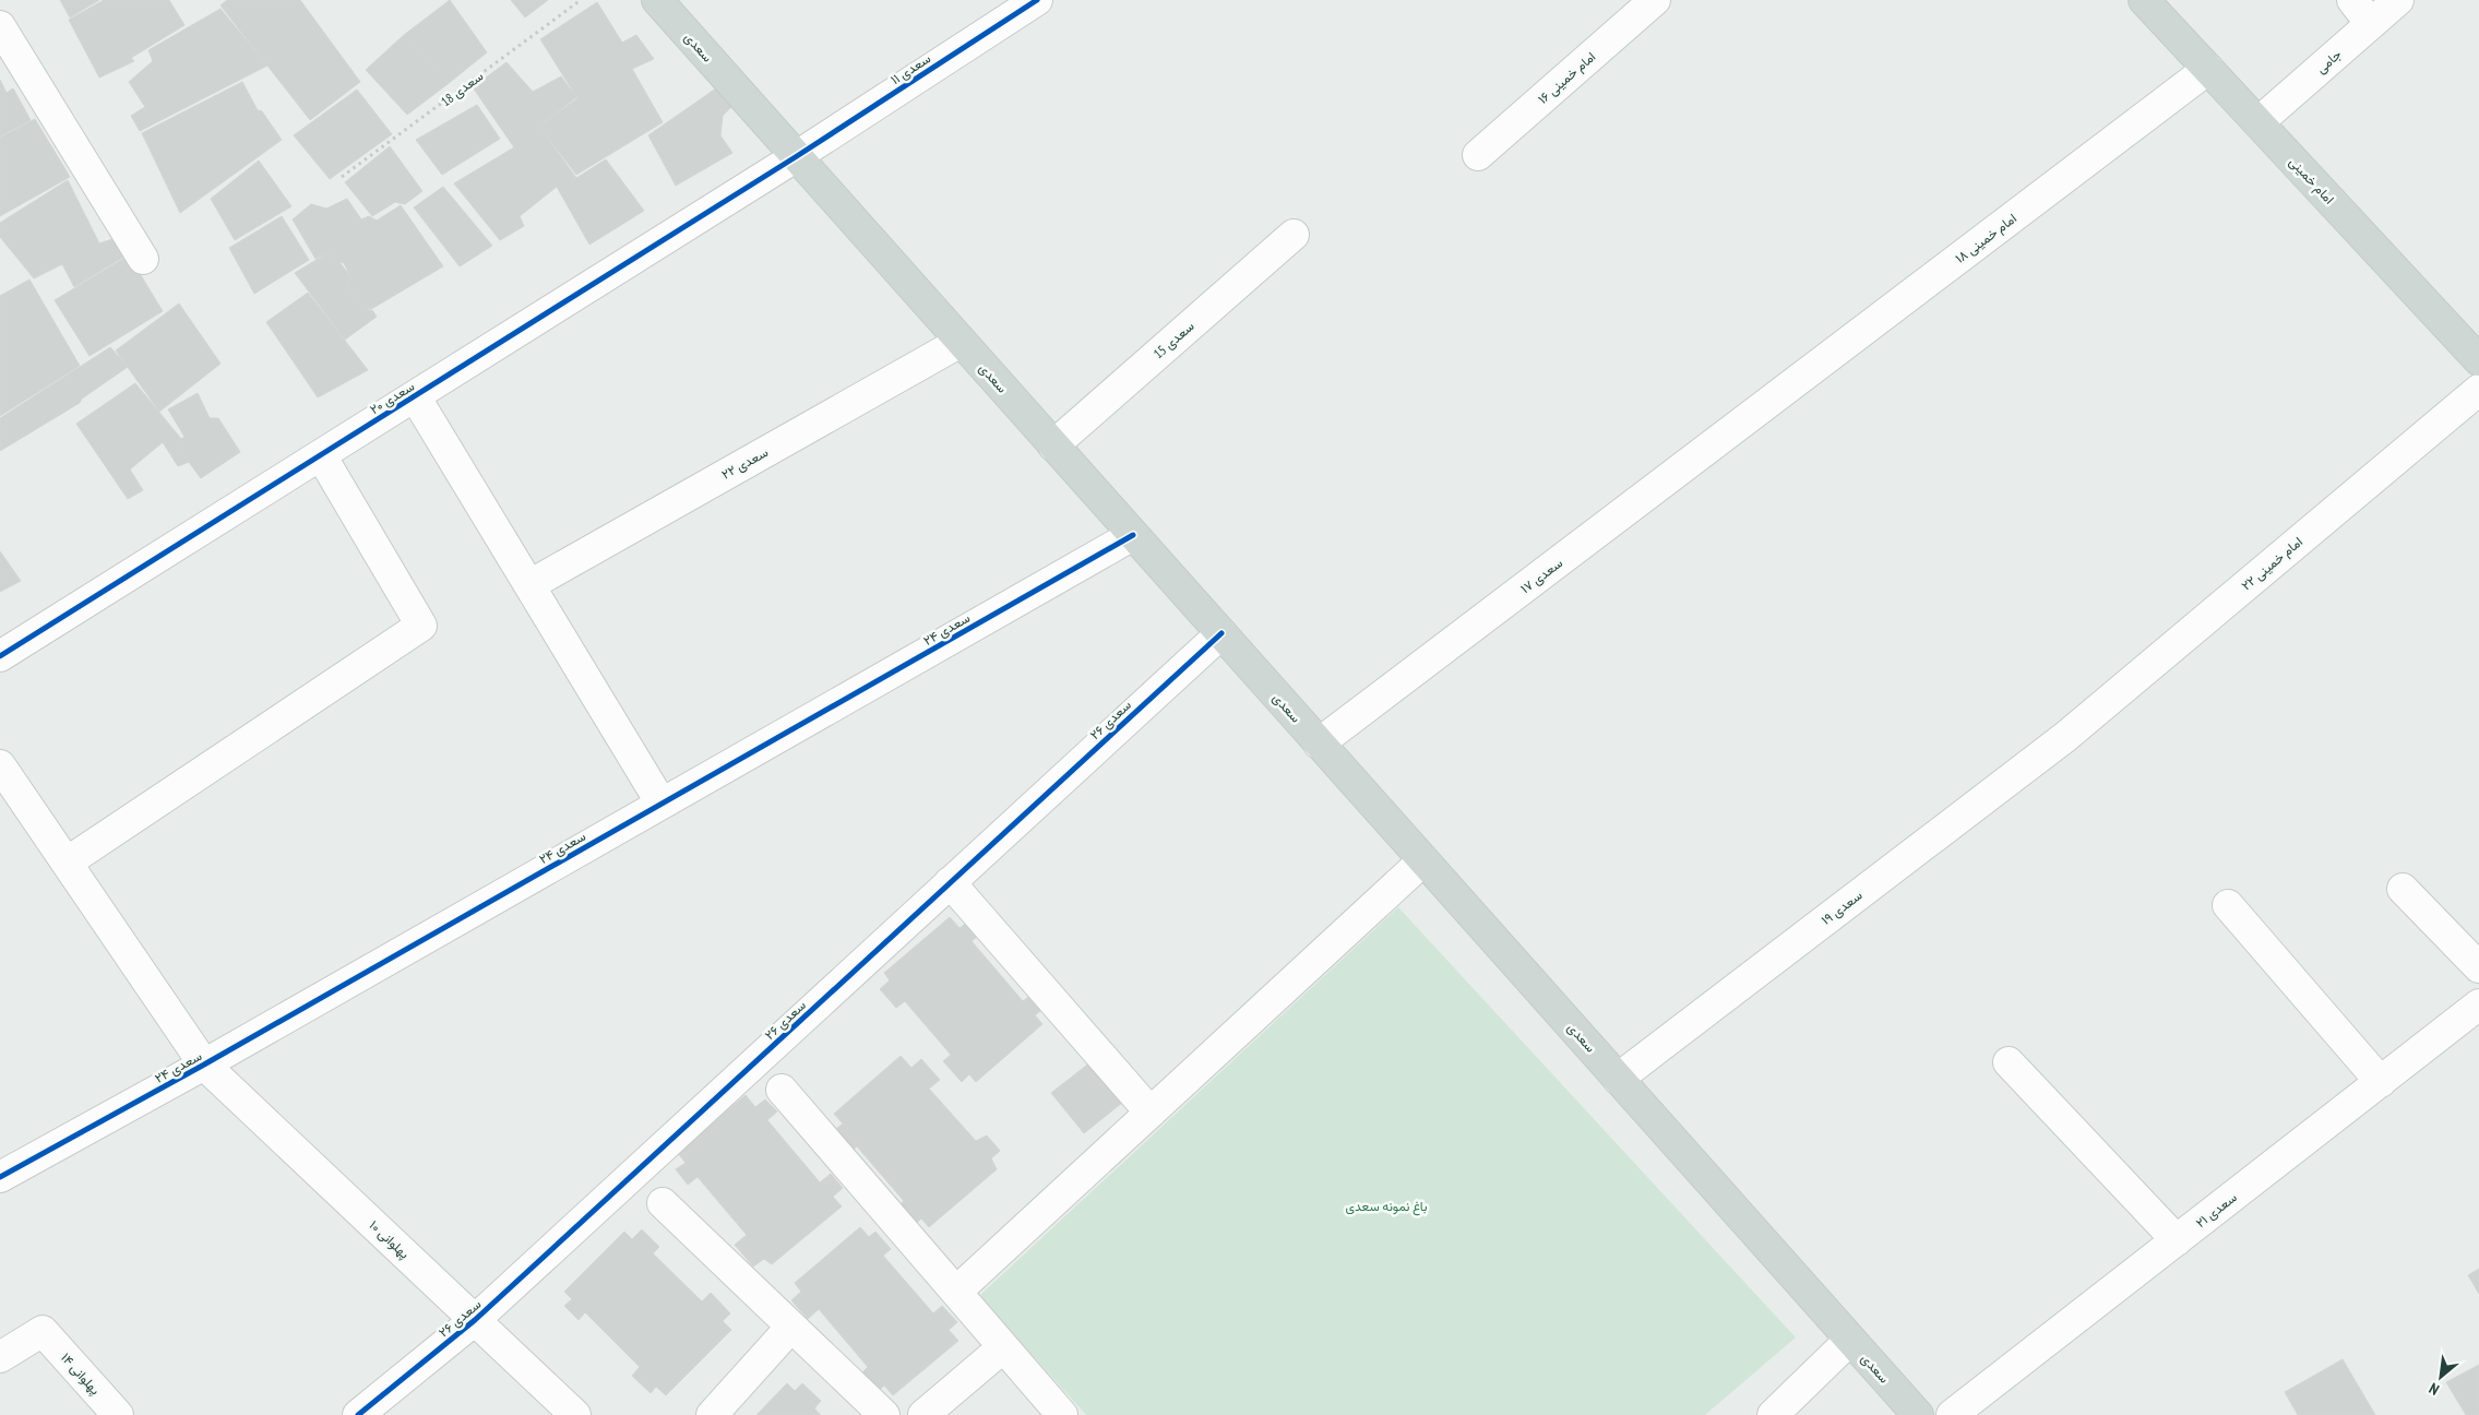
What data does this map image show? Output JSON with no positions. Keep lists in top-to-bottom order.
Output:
{
  "streets": {
    "main road": ["سعدی", "امام خمینی"],
    "street": [
      "جامی",
      "سعدی ۱۱",
      "امام خمینی ۱۶",
      "امام خمینی ۱۸",
      "سعدی 15",
      "سعدی ۲۰",
      "سعدی ۲۲",
      "امام خمینی ۲۲",
      "سعدی ۱۷",
      "سعدی ۲۴",
      "سعدی ۲۶",
      "سعدی ۱۹",
      "سعدی ۲۱",
      "پهلوانی ۱۰",
      "پهلوانی ۱۴"
    ],
    "path": ["سعدی 18"]
  },
  "crossings": [
    ["سعدی", "سعدی ۱۱"],
    ["سعدی", "سعدی 15"],
    ["سعدی", "سعدی ۲۰"],
    ["سعدی", "سعدی ۲۲"],
    ["سعدی", "سعدی ۱۷"],
    ["سعدی", "سعدی ۲۴"],
    ["سعدی", "سعدی ۲۶"],
    ["سعدی", "سعدی ۱۹"],
    ["جامی", "امام خمینی"],
    ["سعدی ۱۱", "سعدی ۲۰"],
    ["امام خمینی", "امام خمینی ۱۸"],
    ["امام خمینی ۱۸", "سعدی ۱۷"],
    ["امام خمینی ۲۲", "سعدی ۱۹"],
    ["سعدی ۲۴", "پهلوانی ۱۰"],
    ["سعدی ۲۶", "پهلوانی ۱۰"]
  ],
  "parks": ["باغ نمونه سعدی"],
  "north": "bottom left"
}
